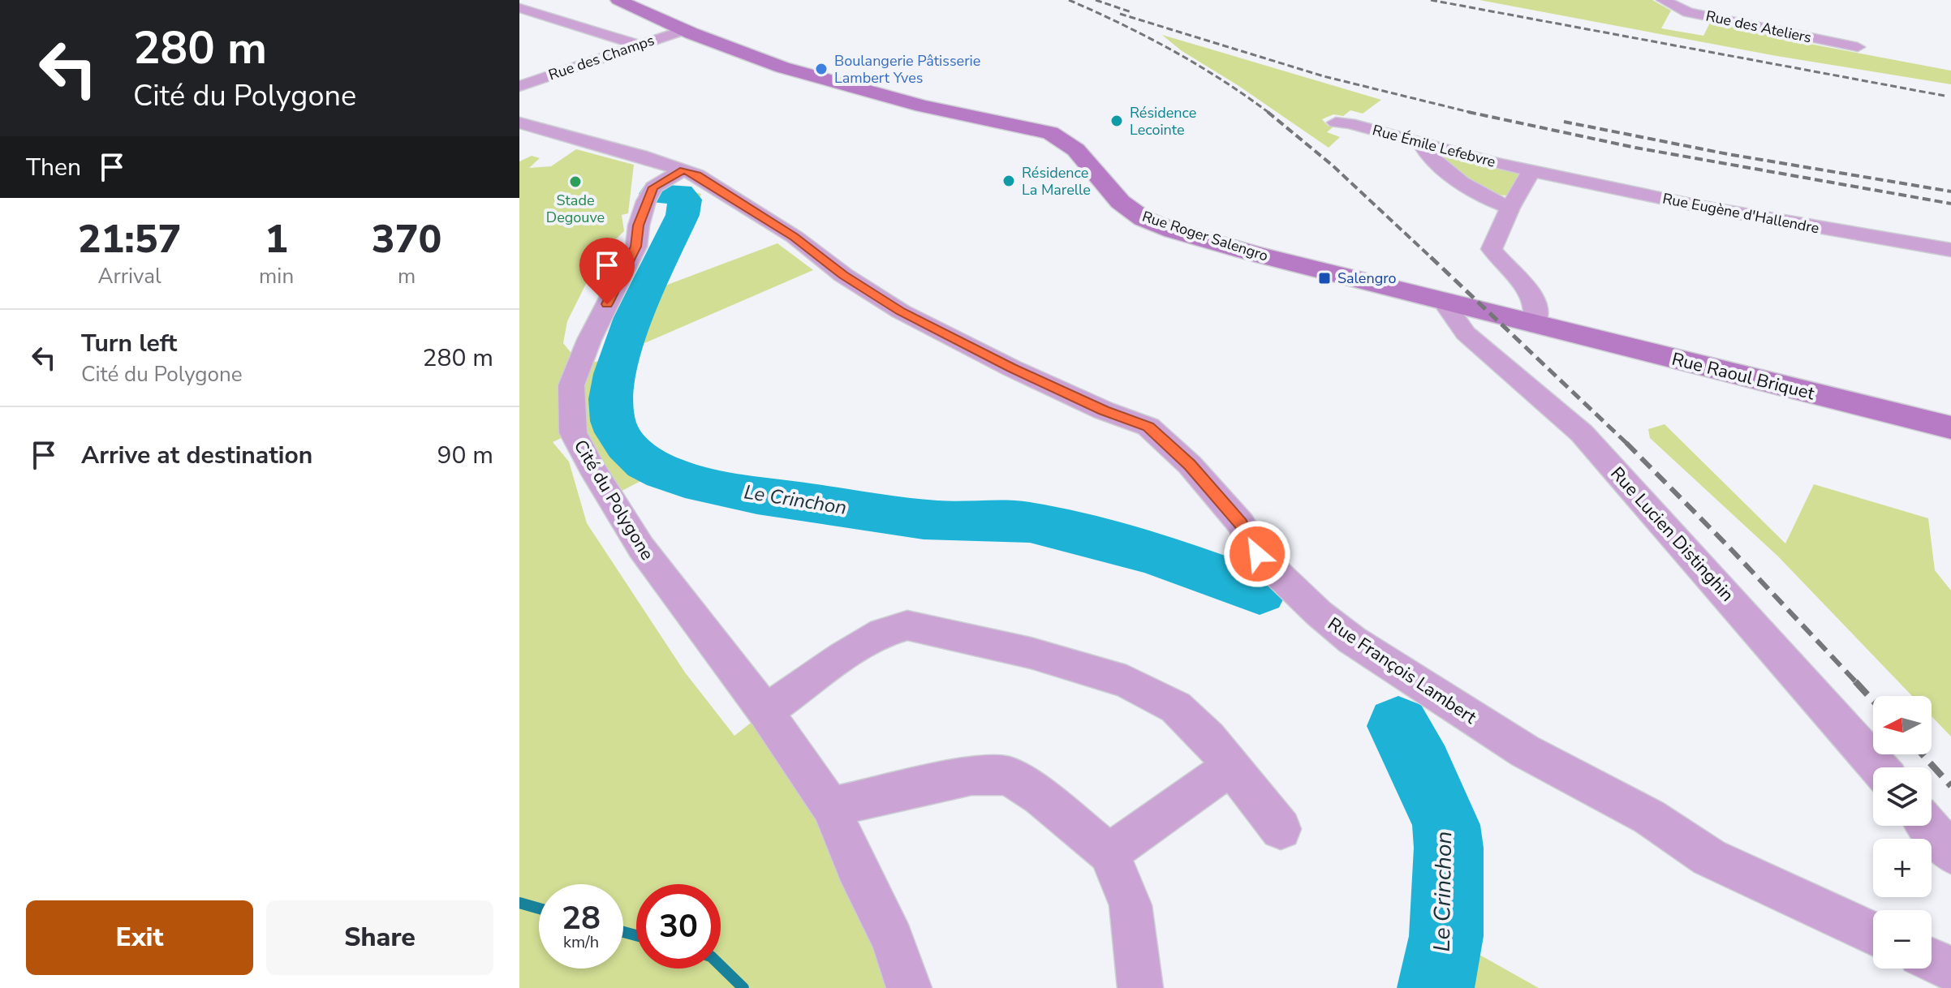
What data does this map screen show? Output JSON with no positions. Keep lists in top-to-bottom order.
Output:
{
  "streets": {
    "street": [
      "Rue des Ateliers",
      "Rue des Champs",
      "Rue Émile Lefebvre",
      "Rue Eugène d'Hallendre",
      "Rue Roger Salengro",
      "Rue Raoul Briquet",
      "Cité du Polygone",
      "Rue Lucien Distinghin",
      "Rue François Lambert"
    ]
  },
  "crossings": [
    ["Rue des Champs", "Rue Roger Salengro"],
    ["Rue Émile Lefebvre", "Rue Eugène d'Hallendre"],
    ["Rue Roger Salengro", "Rue Raoul Briquet"],
    ["Rue Roger Salengro", "Rue Lucien Distinghin"],
    ["Cité du Polygone", "Rue François Lambert"]
  ],
  "water": ["Le Crinchon"],
  "places": {
    "other": [
      "Boulangerie Pâtisserie Lambert Yves",
      "Résidence Lecointe",
      "Résidence La Marelle",
      "Stade Degouve"
    ],
    "transit": ["Salengro"]
  },
  "north": "left",
  "page": {
    "turn": ["280 m", "Cité du Polygone"],
    "then": "Then",
    "eta": [
      "21:57",
      "Arrival",
      "1",
      "min",
      "370",
      "m"
    ],
    "list": [
      {
        "name": "Turn left",
        "note": "Cité du Polygone",
        "value": "280 m"
      },
      {
        "name": "Arrive at destination",
        "value": "90 m"
      }
    ],
    "map_buttons": ["+", "−"],
    "speed": "28 km/h",
    "limit": "30",
    "buttons": ["Exit", "Share"]
  }
}
